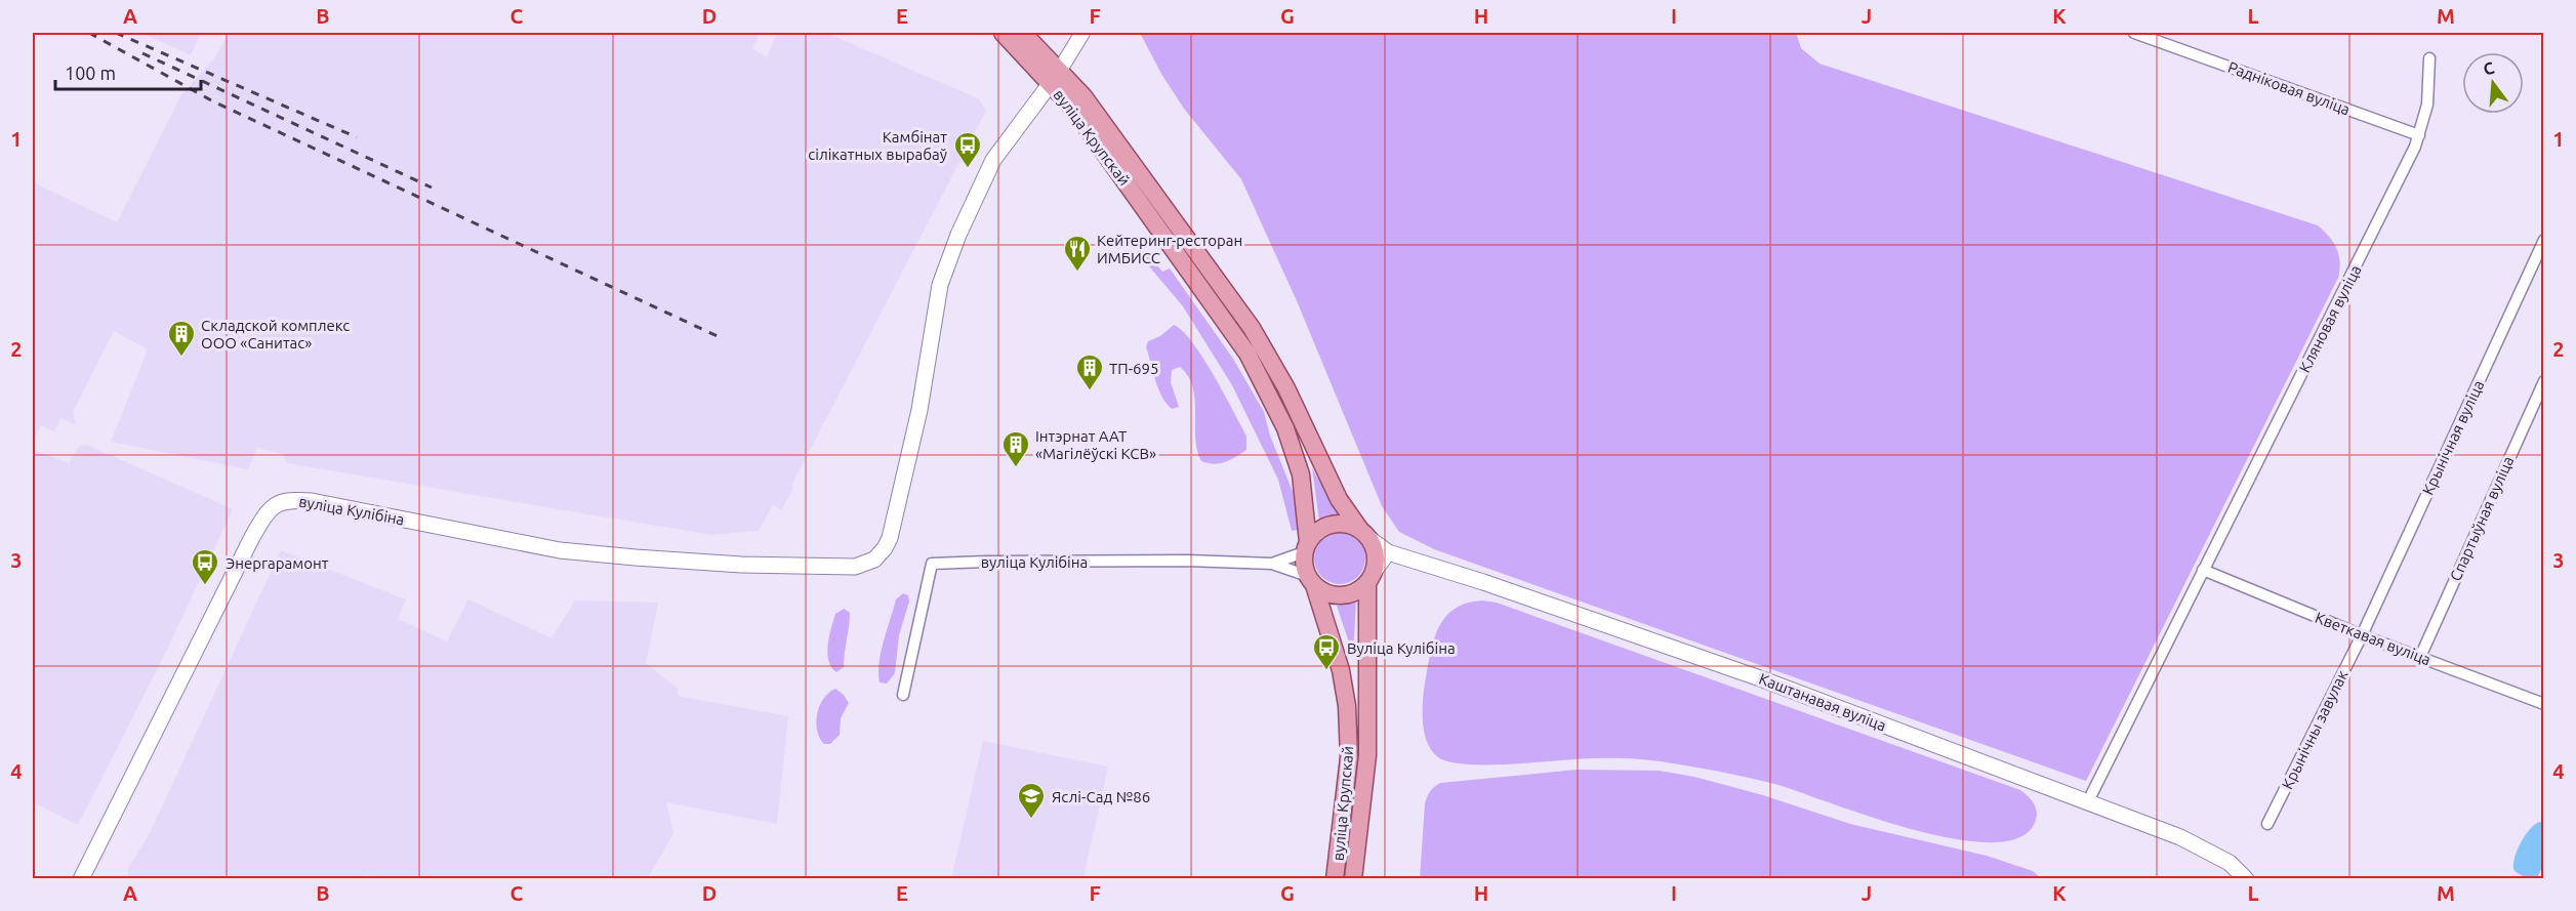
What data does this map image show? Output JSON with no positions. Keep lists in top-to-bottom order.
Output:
{
  "streets": {
    "main road": ["вуліца Крупскай", "вуліца Кулібіна", "Каштанавая вуліца"],
    "street": [
      "Радніковая вуліца",
      "Кляновая вуліца",
      "Крынічная вуліца",
      "Спартыўная вуліца",
      "Кветкавая вуліца",
      "Крынічны завулак"
    ]
  },
  "crossings": [
    ["Радніковая вуліца", "Кляновая вуліца"],
    ["вуліца Крупскай", "вуліца Кулібіна"],
    ["вуліца Крупскай", "Каштанавая вуліца"],
    ["Кляновая вуліца", "Кветкавая вуліца"],
    ["Кляновая вуліца", "Каштанавая вуліца"],
    ["Крынічная вуліца", "Кветкавая вуліца"],
    ["Крынічная вуліца", "Крынічны завулак"],
    ["вуліца Кулібіна", "Каштанавая вуліца"],
    ["Спартыўная вуліца", "Кветкавая вуліца"],
    ["Кветкавая вуліца", "Крынічны завулак"]
  ],
  "places": {
    "bus stop": ["Камбінат сілікатных вырабаў", "Энергарамонт", "Вуліца Кулібіна"],
    "restaurant": ["Кейтеринг-ресторан ИМБИСС"],
    "building": ["Складской комплекс ООО «Санитас»", "ТП-695", "Інтэрнат ААТ «Магілёўскі КСВ»"],
    "school or university": ["Яслі-Сад №86"]
  },
  "scale_bar": "100 m",
  "north": "top",
  "grid": {
    "columns": [
      "A",
      "B",
      "C",
      "D",
      "E",
      "F",
      "G",
      "H",
      "I",
      "J",
      "K",
      "L",
      "M"
    ],
    "rows": [
      "1",
      "2",
      "3",
      "4"
    ]
  }
}
